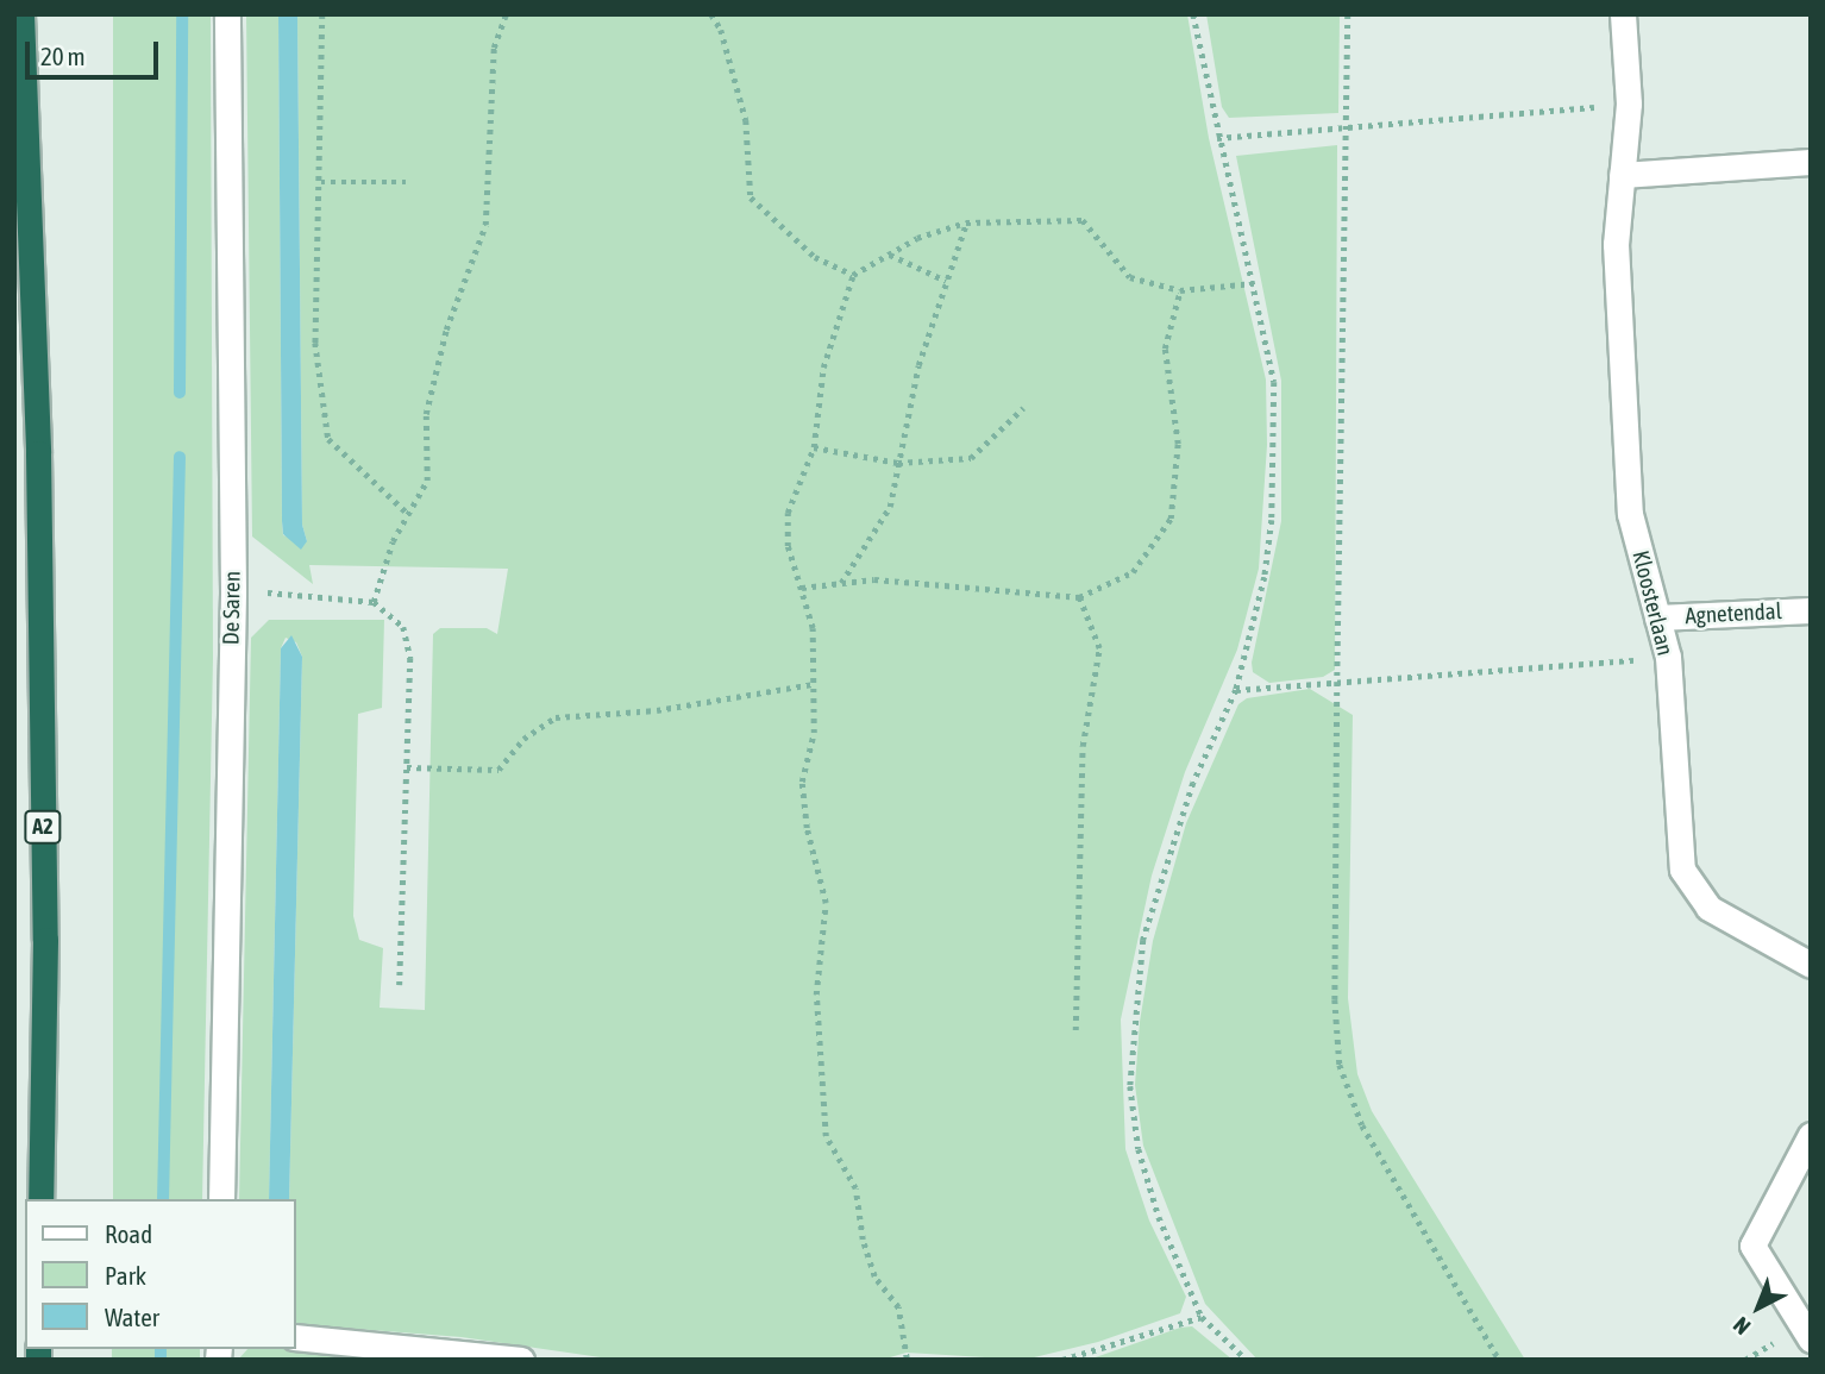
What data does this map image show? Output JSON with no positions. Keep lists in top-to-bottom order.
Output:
{
  "streets": {
    "highway": ["A2"],
    "street": ["Kloosterlaan", "De Saren", "Agnetendal"]
  },
  "crossings": [
    ["Kloosterlaan", "Agnetendal"]
  ],
  "legend": ["Road", "Park", "Water"],
  "scale_bar": "20 m",
  "north": "bottom left"
}
